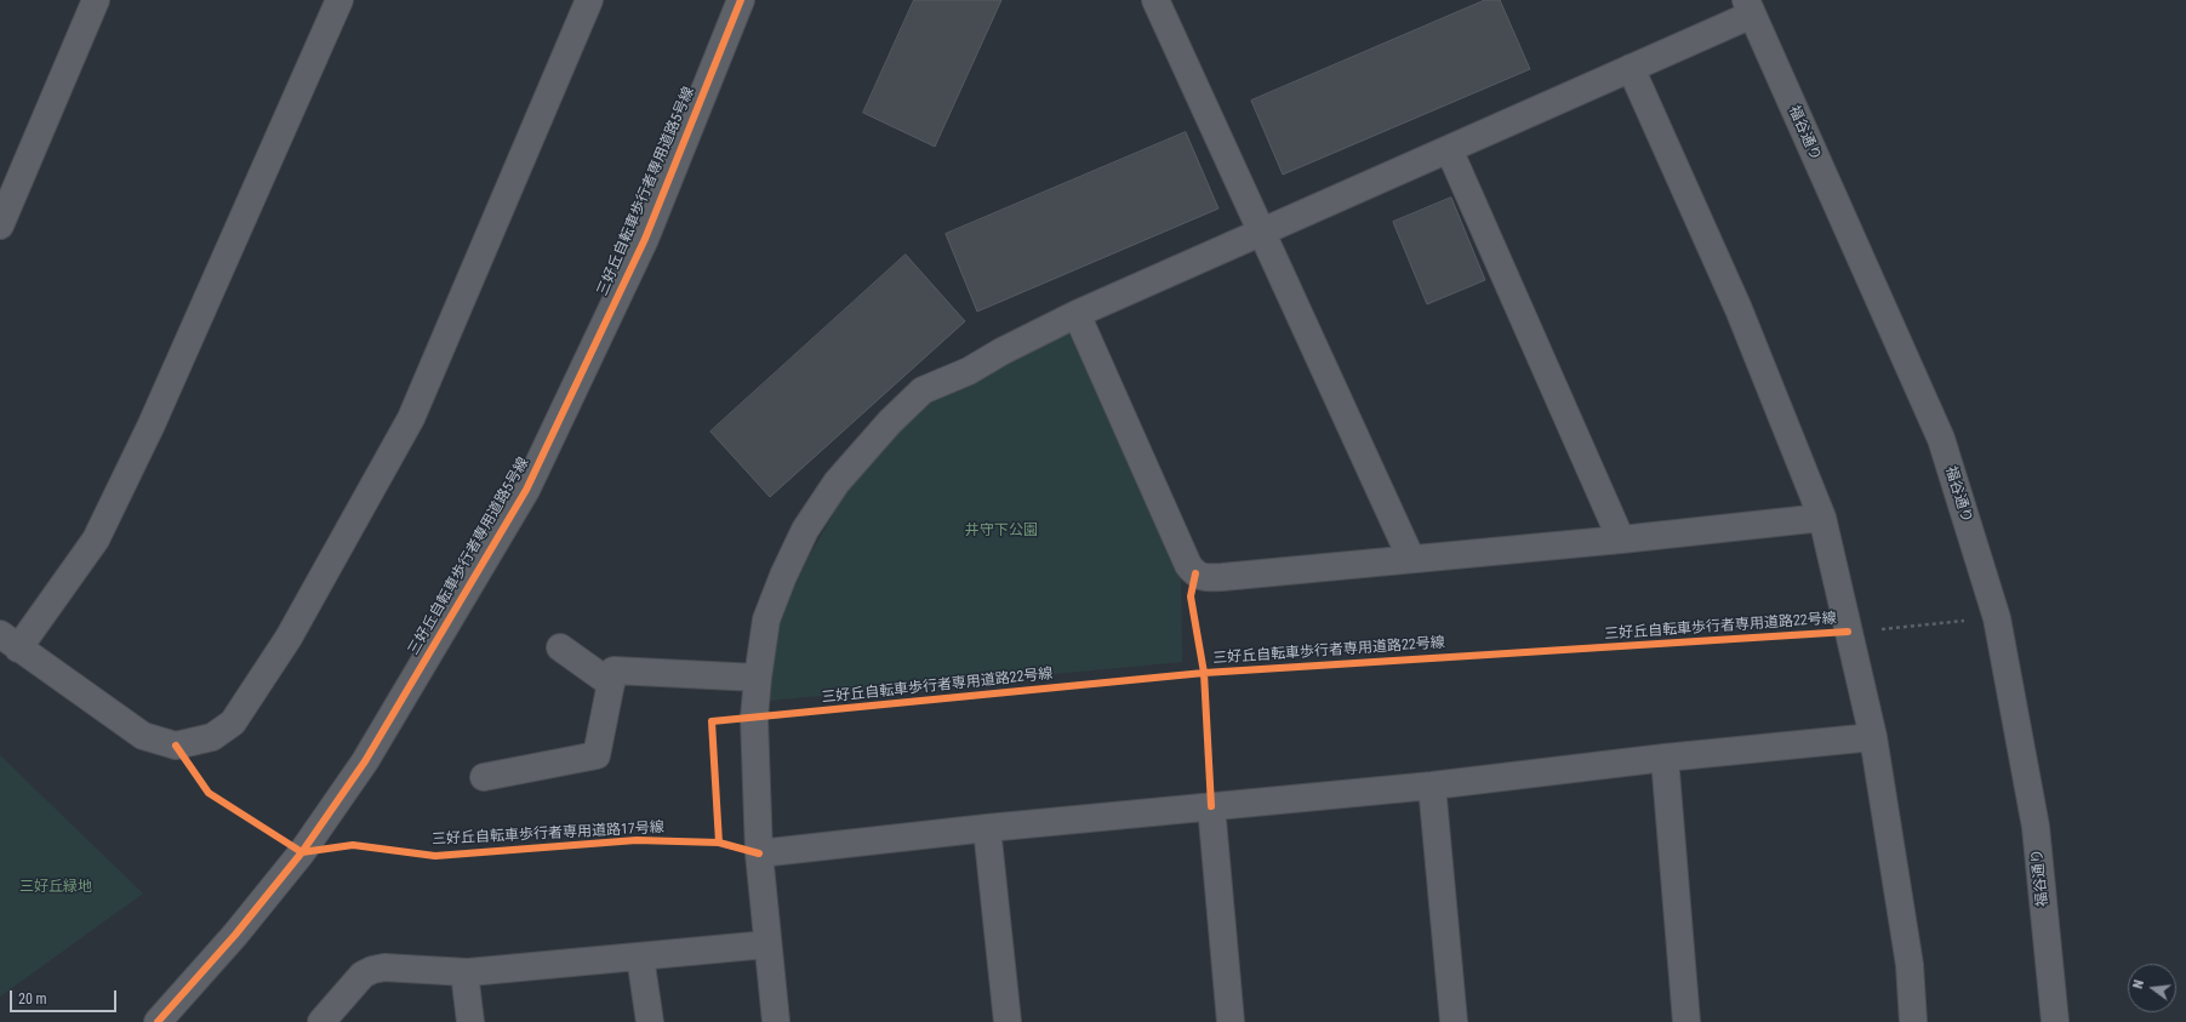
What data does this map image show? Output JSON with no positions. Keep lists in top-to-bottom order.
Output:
{
  "streets": {
    "street": ["福谷通り", "三好丘自転車歩行者専用道路5号線"],
    "cycle path": ["三好丘自転車歩行者専用道路22号線", "三好丘自転車歩行者専用道路17号線"]
  },
  "crossings": [
    ["福谷通り", "三好丘自転車歩行者専用道路22号線"],
    ["三好丘自転車歩行者専用道路5号線", "三好丘自転車歩行者専用道路17号線"],
    ["三好丘自転車歩行者専用道路22号線", "三好丘自転車歩行者専用道路17号線"]
  ],
  "parks": ["井守下公園", "三好丘緑地"],
  "scale_bar": "20 m",
  "north": "left"
}
